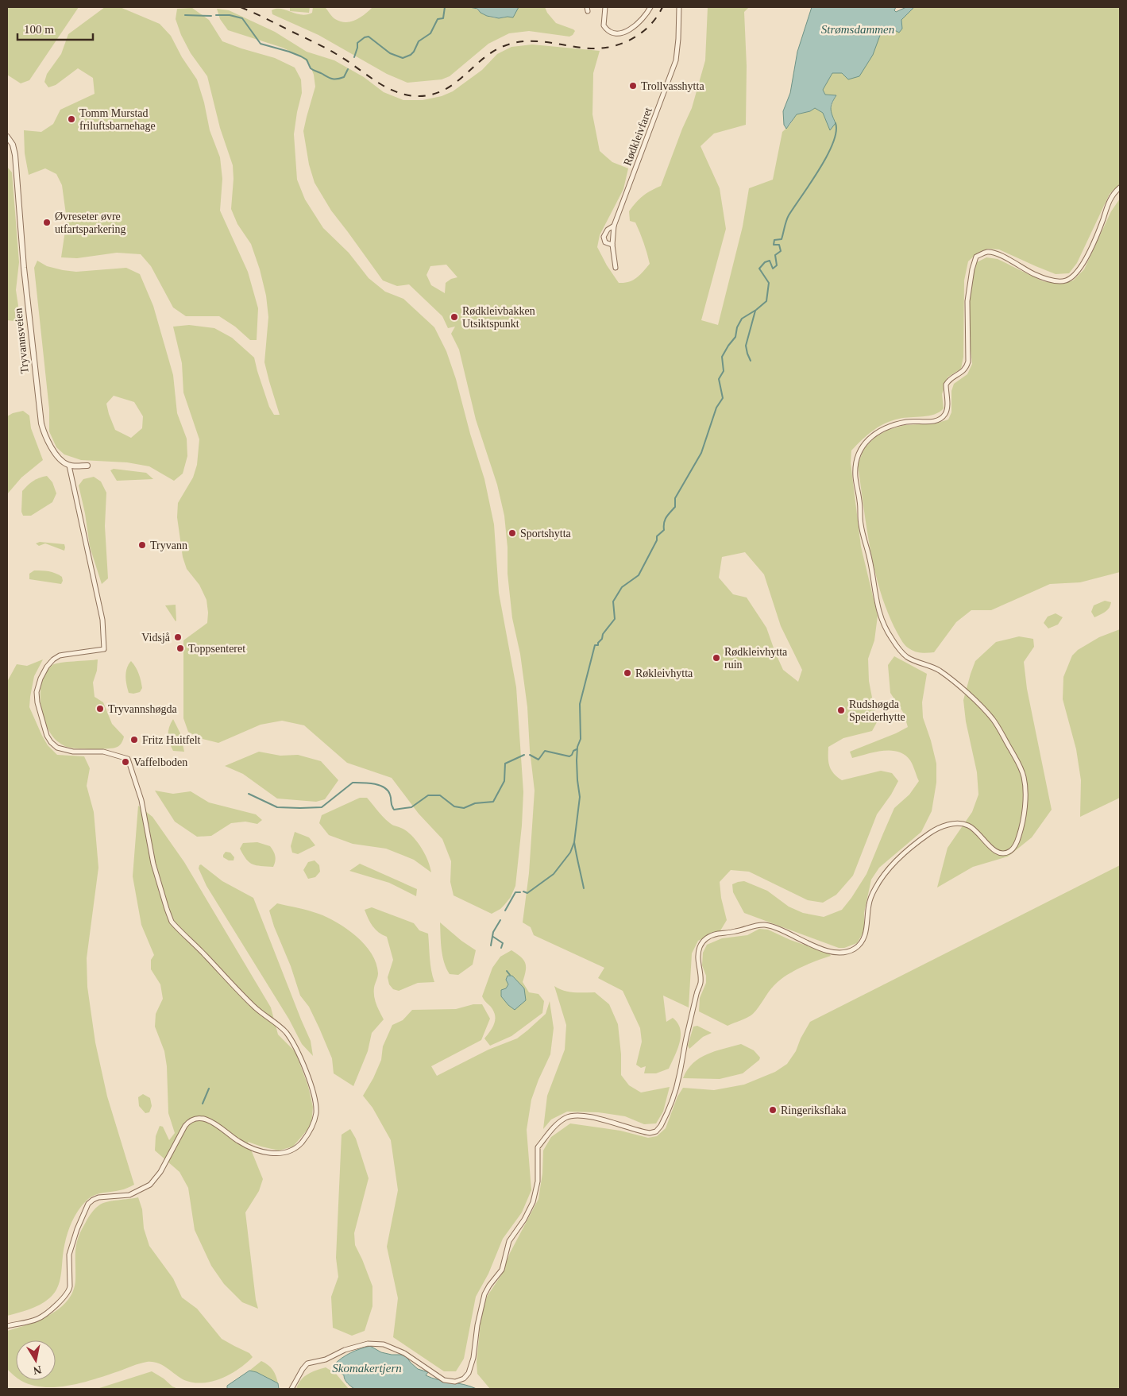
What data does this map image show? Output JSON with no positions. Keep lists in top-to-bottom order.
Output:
{
  "streets": {
    "street": ["Rødkleivfaret", "Tryvannsveien"]
  },
  "water": ["Strømsdammen", "Skomakertjern"],
  "places": [
    "Trollvasshytta",
    "Tomm Murstad friluftsbarnehage",
    "Øvreseter øvre utfartsparkering",
    "Rødkleivbakken Utsiktspunkt",
    "Sportshytta",
    "Tryvann",
    "Vidsjå",
    "Toppsenteret",
    "Rødkleivhytta ruin",
    "Røkleivhytta",
    "Tryvannshøgda",
    "Rudshøgda Speiderhytte",
    "Fritz Huitfelt",
    "Vaffelboden",
    "Ringeriksflaka"
  ],
  "scale_bar": "100 m",
  "north": "bottom"
}
